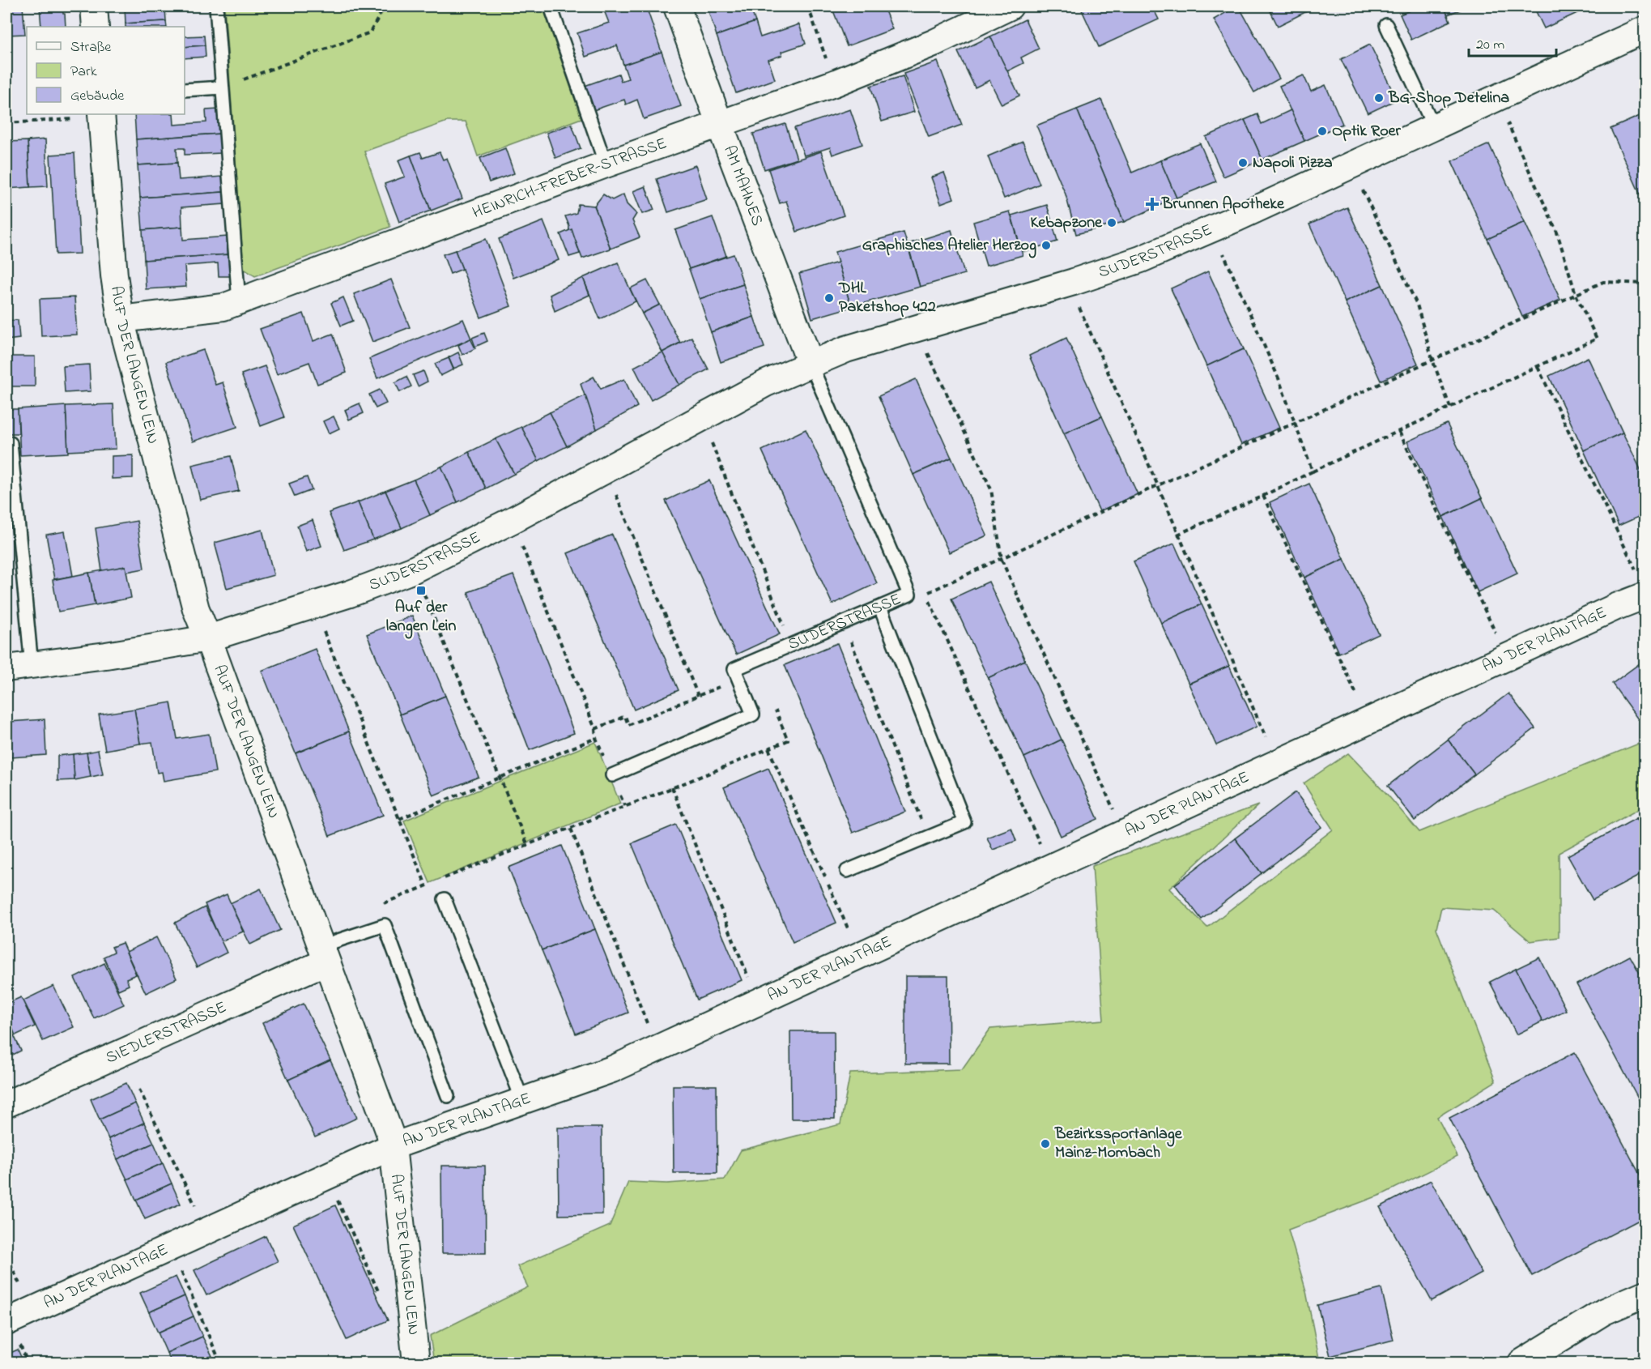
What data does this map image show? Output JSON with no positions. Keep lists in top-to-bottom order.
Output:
{
  "streets": {
    "street": [
      "HEINRICH-FREBER-STRASSE",
      "AM MAHNES",
      "SUDERSTRASSE",
      "AUF DER LANGEN LEIN",
      "AN DER PLANTAGE",
      "SIEDLERSTRASSE"
    ]
  },
  "crossings": [
    ["HEINRICH-FREBER-STRASSE", "AM MAHNES"],
    ["HEINRICH-FREBER-STRASSE", "AUF DER LANGEN LEIN"],
    ["AM MAHNES", "SUDERSTRASSE"],
    ["SUDERSTRASSE", "AUF DER LANGEN LEIN"],
    ["AUF DER LANGEN LEIN", "AN DER PLANTAGE"],
    ["AUF DER LANGEN LEIN", "SIEDLERSTRASSE"]
  ],
  "places": {
    "other": [
      "BG-Shop Detelina",
      "Optik Roer",
      "Napoli Pizza",
      "Kebapzone",
      "Graphisches Atelier Herzog",
      "DHL Paketshop 422",
      "Bezirkssportanlage Mainz-Mombach"
    ],
    "health": ["Brunnen Apotheke"],
    "transit": ["Auf der langen Lein"]
  },
  "legend": ["Straße", "Park", "Gebäude"],
  "scale_bar": "20 m"
}
